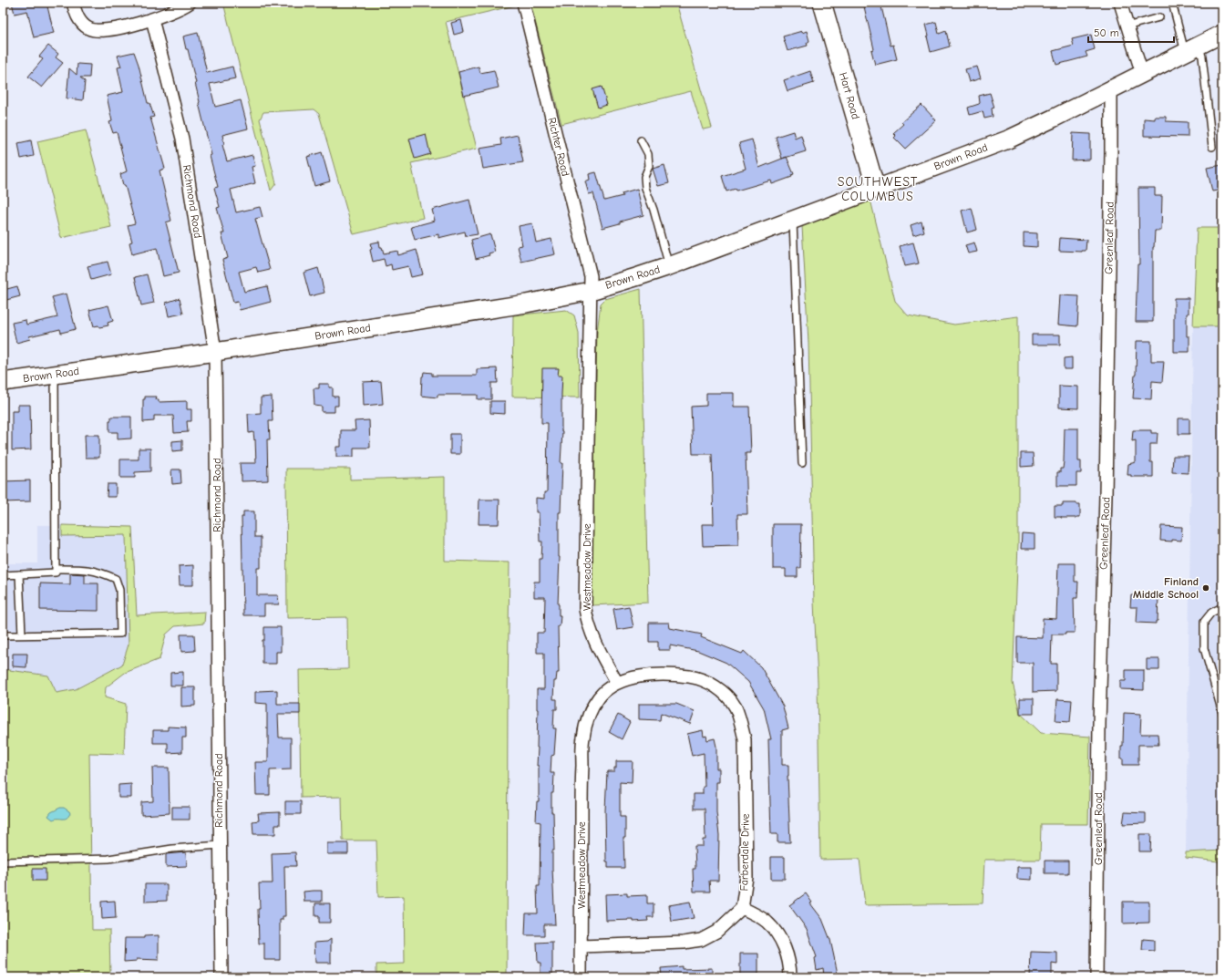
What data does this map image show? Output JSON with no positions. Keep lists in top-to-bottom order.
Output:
{
  "streets": {
    "main road": ["Hart Road", "Brown Road"],
    "street": [
      "Richter Road",
      "Richmond Road",
      "Greenleaf Road",
      "Westmeadow Drive",
      "Farberdale Drive"
    ]
  },
  "crossings": [
    ["Hart Road", "Brown Road"],
    ["Richter Road", "Brown Road"],
    ["Richter Road", "Westmeadow Drive"],
    ["Brown Road", "Richmond Road"],
    ["Brown Road", "Greenleaf Road"],
    ["Brown Road", "Westmeadow Drive"],
    ["Westmeadow Drive", "Farberdale Drive"]
  ],
  "districts": ["SOUTHWEST COLUMBUS"],
  "places": ["Finland Middle School"],
  "scale_bar": "50 m"
}
